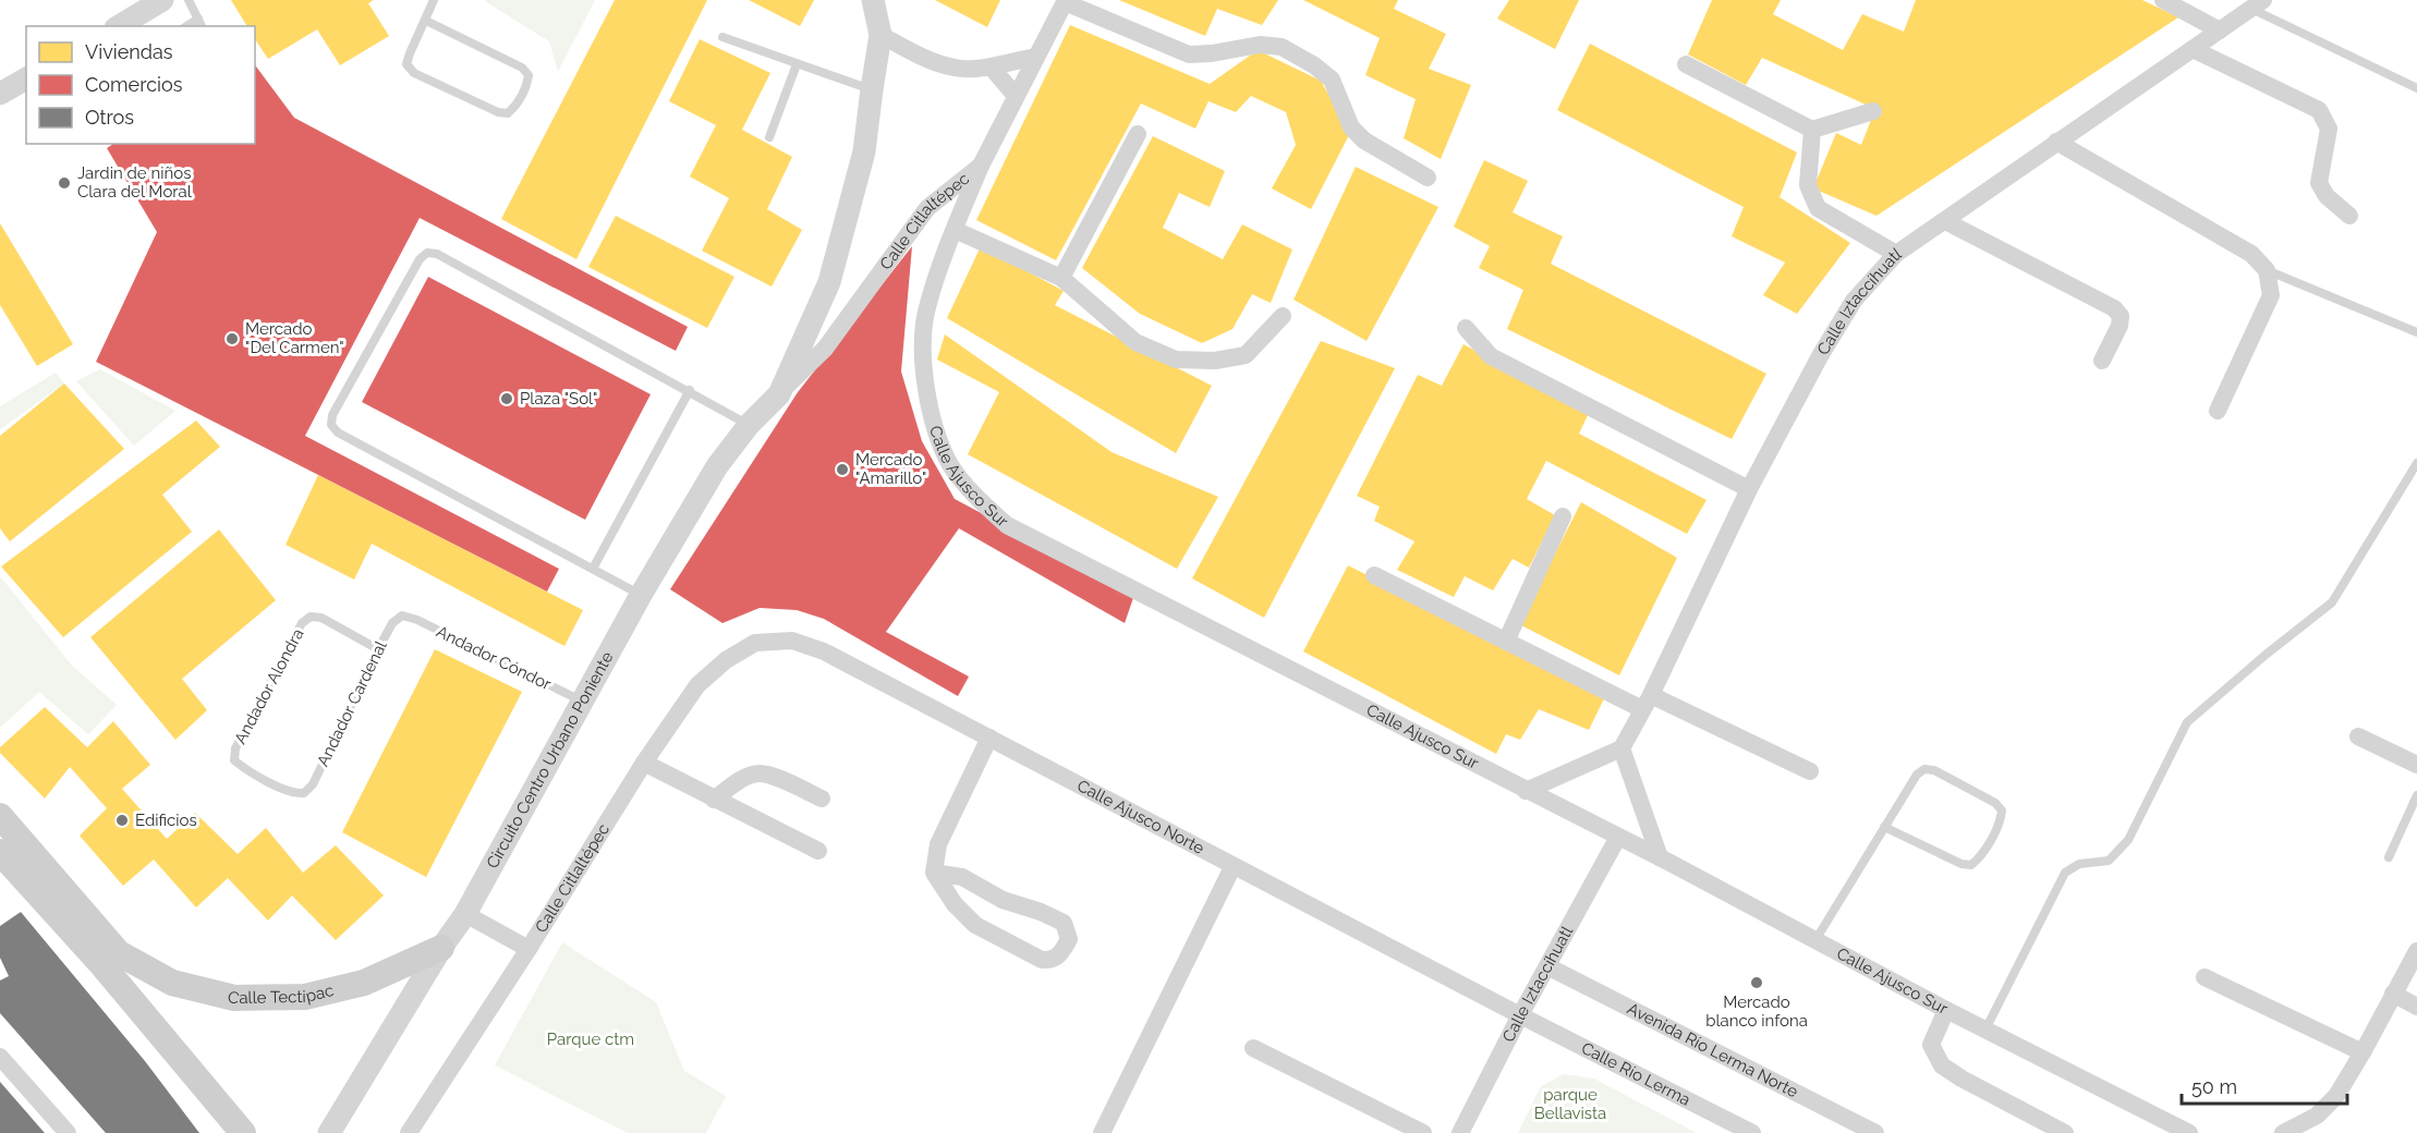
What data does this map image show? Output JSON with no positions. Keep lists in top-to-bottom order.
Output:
{
  "streets": {
    "main road": ["Calle Tectipac"],
    "street": [
      "Calle Citlaltépec",
      "Calle Iztaccíhuatl",
      "Calle Ajusco Sur",
      "Circuito Centro Urbano Poniente",
      "Calle Ajusco Norte",
      "Avenida Río Lerma Norte",
      "Calle Río Lerma"
    ],
    "lane": ["Andador Cóndor", "Andador Alondra", "Andador Cardenal"]
  },
  "crossings": [
    ["Calle Citlaltépec", "Calle Ajusco Sur"],
    ["Calle Citlaltépec", "Circuito Centro Urbano Poniente"],
    ["Calle Citlaltépec", "Calle Ajusco Norte"],
    ["Calle Iztaccíhuatl", "Calle Ajusco Sur"],
    ["Calle Iztaccíhuatl", "Calle Ajusco Norte"],
    ["Calle Iztaccíhuatl", "Avenida Río Lerma Norte"],
    ["Calle Iztaccíhuatl", "Calle Río Lerma"],
    ["Andador Cóndor", "Andador Cardenal"],
    ["Andador Cóndor", "Circuito Centro Urbano Poniente"],
    ["Andador Alondra", "Andador Cardenal"],
    ["Circuito Centro Urbano Poniente", "Calle Tectipac"],
    ["Calle Ajusco Norte", "Calle Río Lerma"]
  ],
  "parks": ["Parque ctm", "parque Bellavista"],
  "places": [
    "Jardin de niños Clara del Moral",
    "Mercado \"Del Carmen\"",
    "Plaza \"Sol\"",
    "Mercado \"Amarillo\"",
    "Edificios",
    "Mercado blanco infona"
  ],
  "legend": ["Viviendas", "Comercios", "Otros"],
  "scale_bar": "50 m"
}
